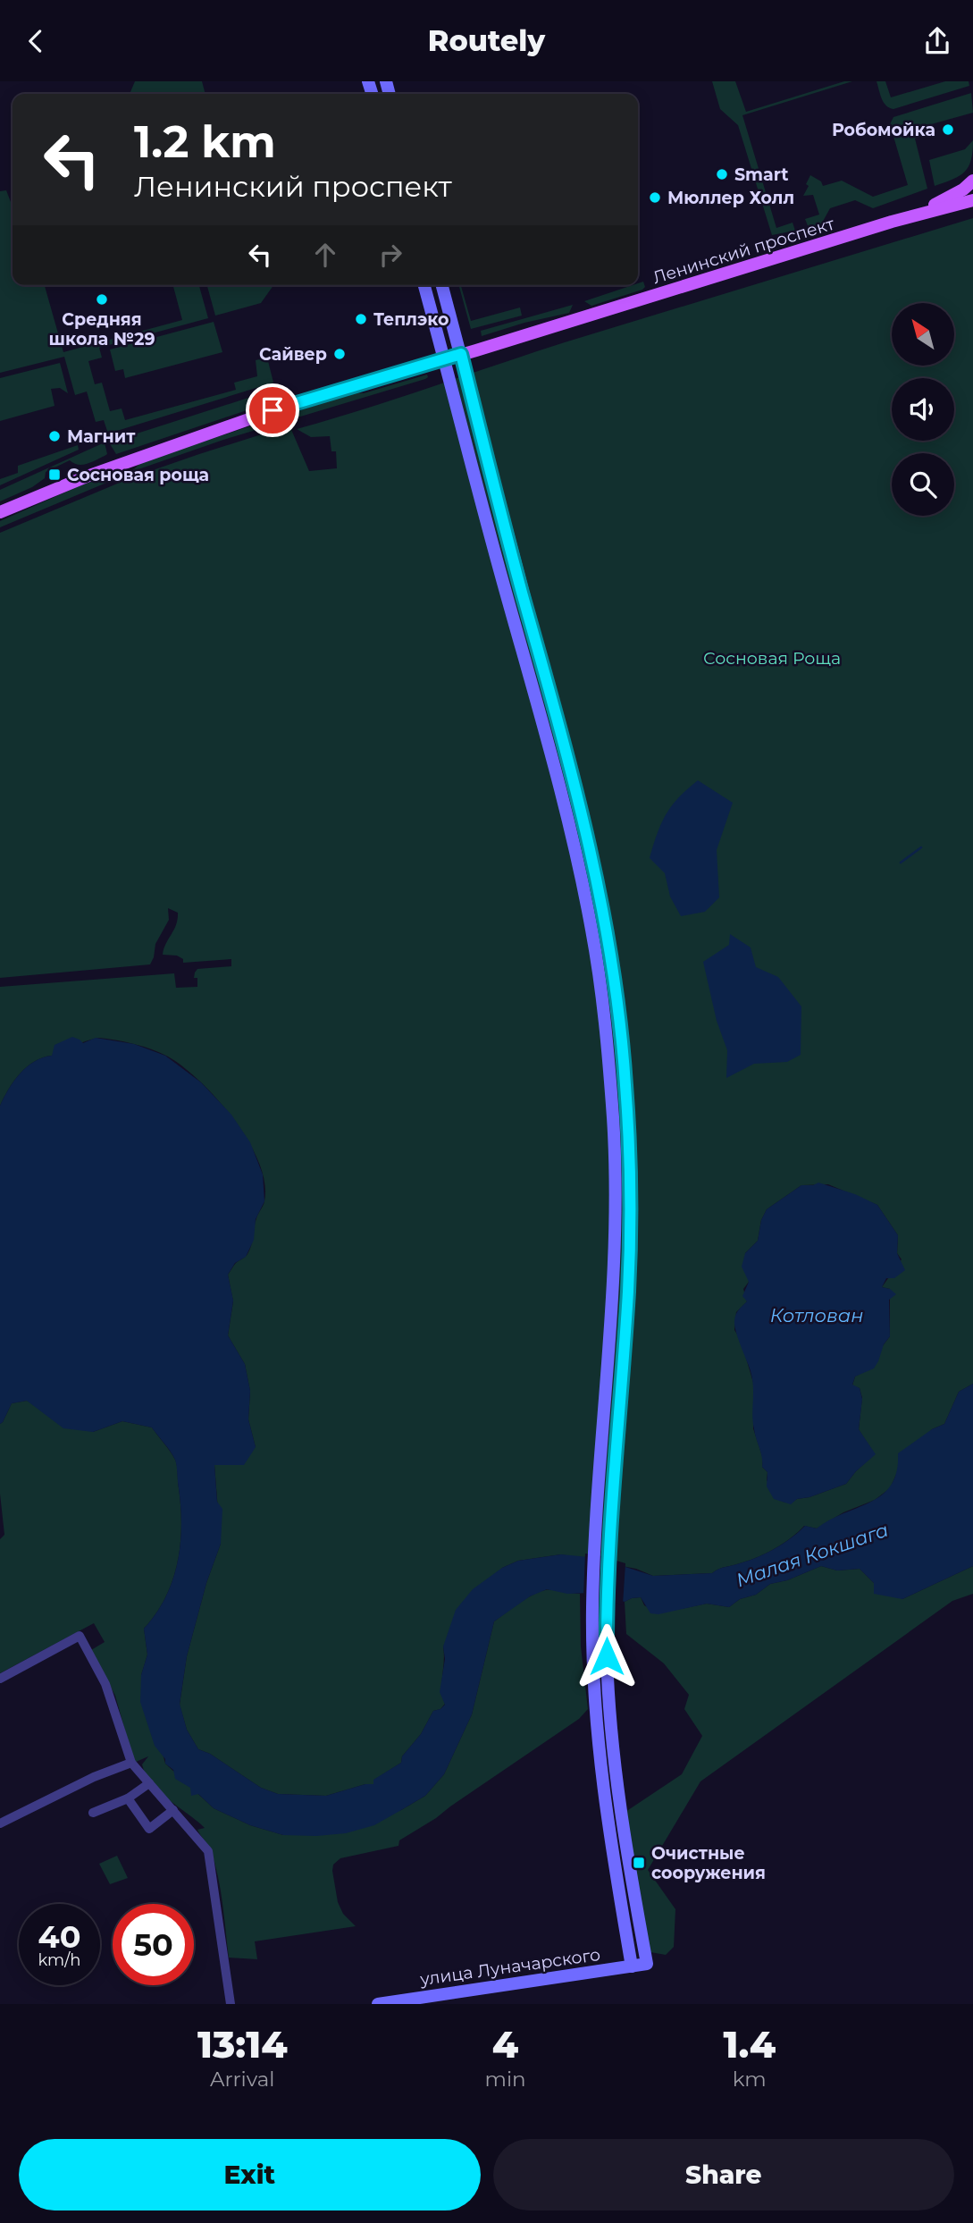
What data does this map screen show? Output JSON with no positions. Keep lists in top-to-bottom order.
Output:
{
  "streets": {
    "main road": ["Ленинский проспект", "улица Луначарского"]
  },
  "crossings": [
    ["Ленинский проспект", "улица Луначарского"]
  ],
  "water": ["Котлован", "Малая Кокшага"],
  "parks": ["Сосновая Роща"],
  "places": {
    "other": [
      "Робомойка",
      "Smart",
      "Мюллер Холл",
      "Средняя школа №29",
      "Теплэко",
      "Сайвер",
      "Магнит"
    ],
    "transit": ["Сосновая роща", "Очистные сооружения"]
  },
  "north": "top left",
  "page": {
    "header": "Routely",
    "turn": ["1.2 km", "Ленинский проспект"],
    "speed": "40 km/h",
    "limit": "50",
    "eta": [
      "13:14",
      "Arrival",
      "4",
      "min",
      "1.4",
      "km"
    ],
    "buttons": ["Exit", "Share"]
  }
}
